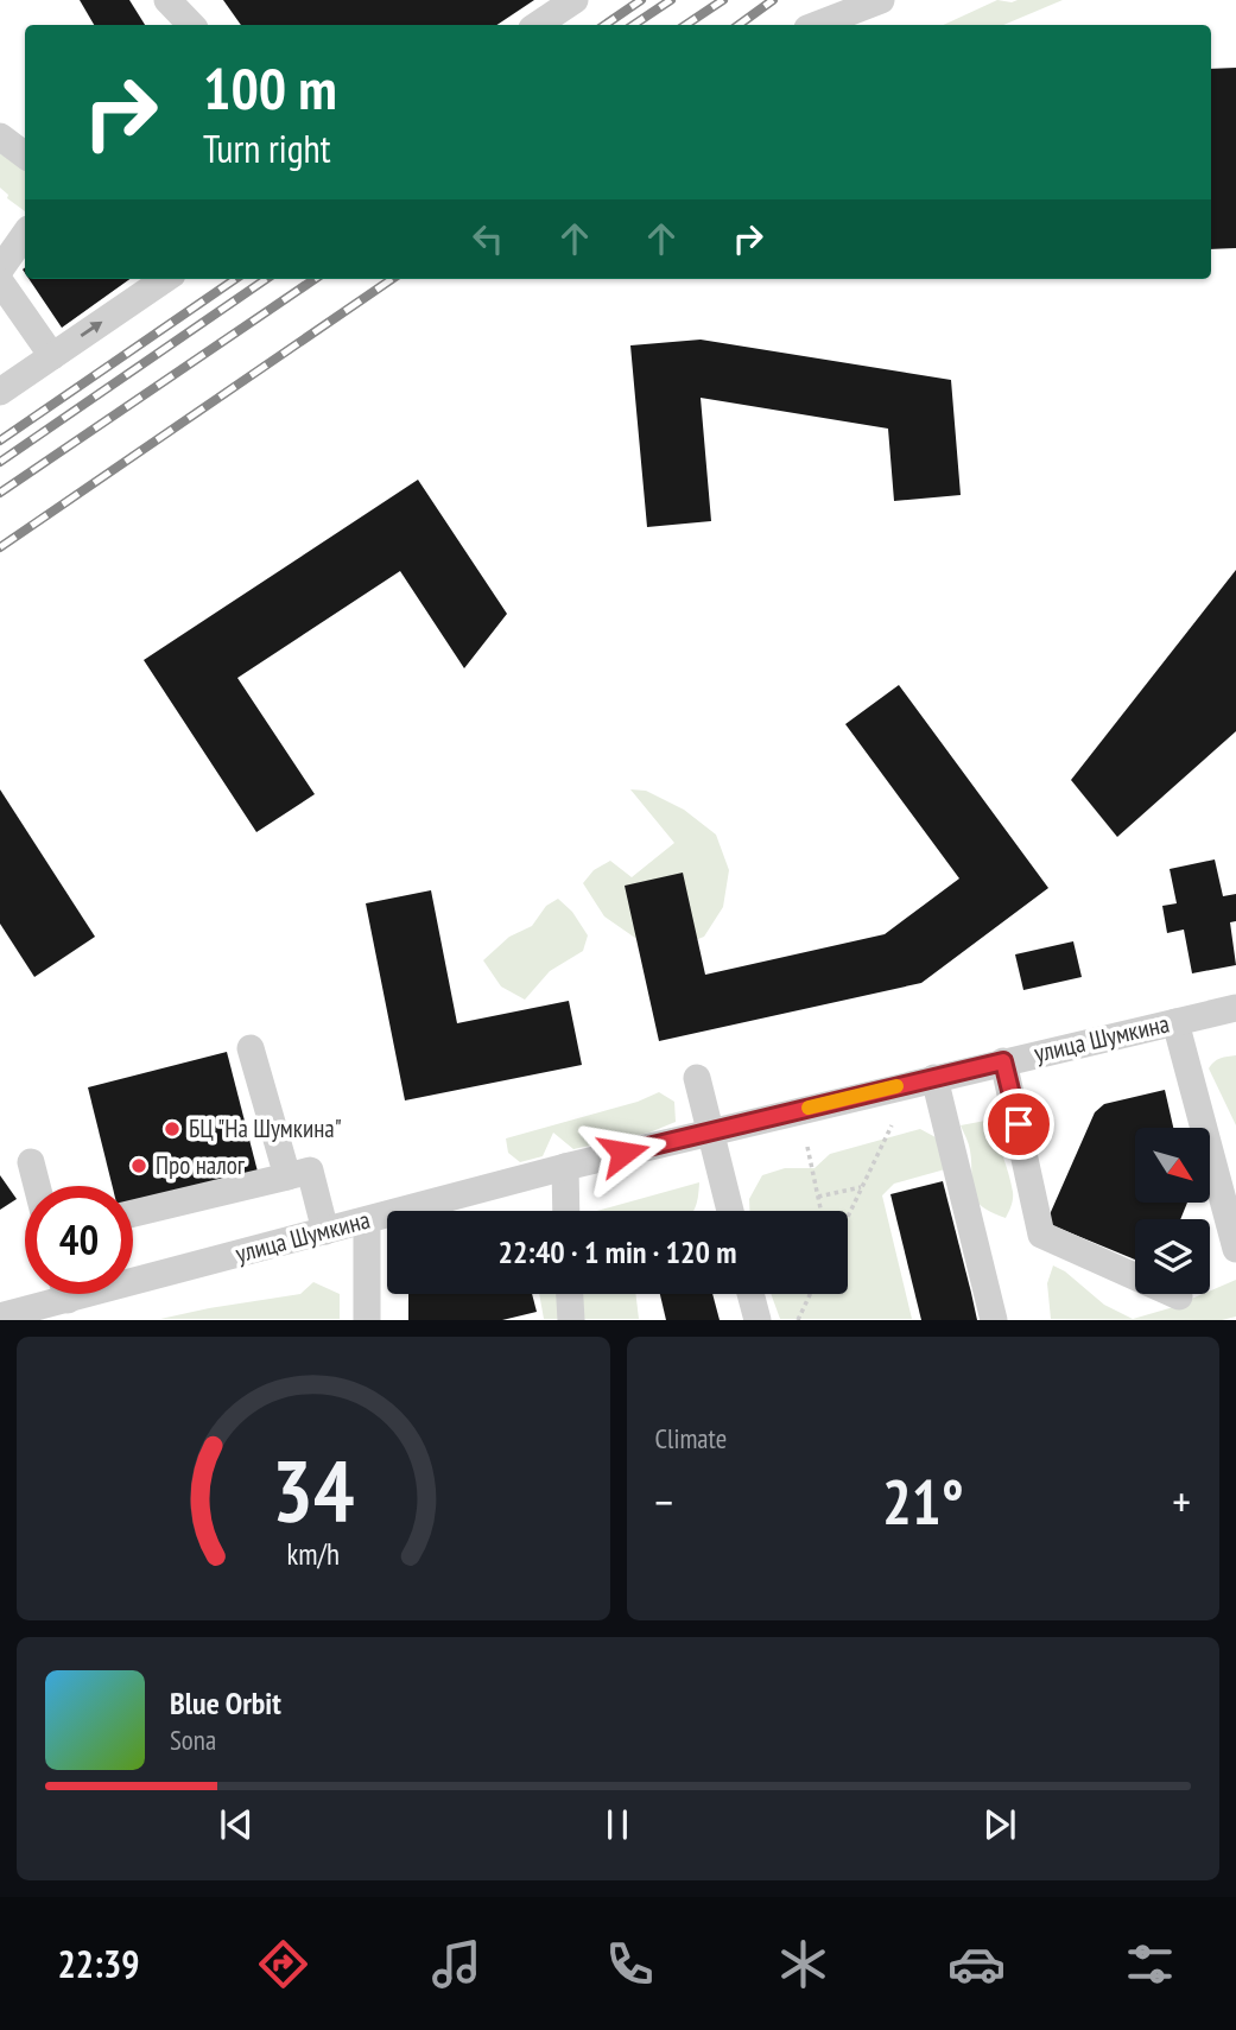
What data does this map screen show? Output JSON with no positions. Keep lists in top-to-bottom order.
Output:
{
  "streets": {
    "street": ["улица Шумкина"]
  },
  "places": ["БЦ \"На Шумкина\"", "Про налог"],
  "north": "bottom right",
  "page": {
    "turn": ["100 m", "Turn right"],
    "limit": "40",
    "trip": "22:40 · 1 min · 120 m",
    "tile": "Climate",
    "heat": ["−", "21°", "+"],
    "song": ["Blue Orbit", "Sona"],
    "tabs": "22:39",
    "gauge": ["34", "km/h"]
  }
}
